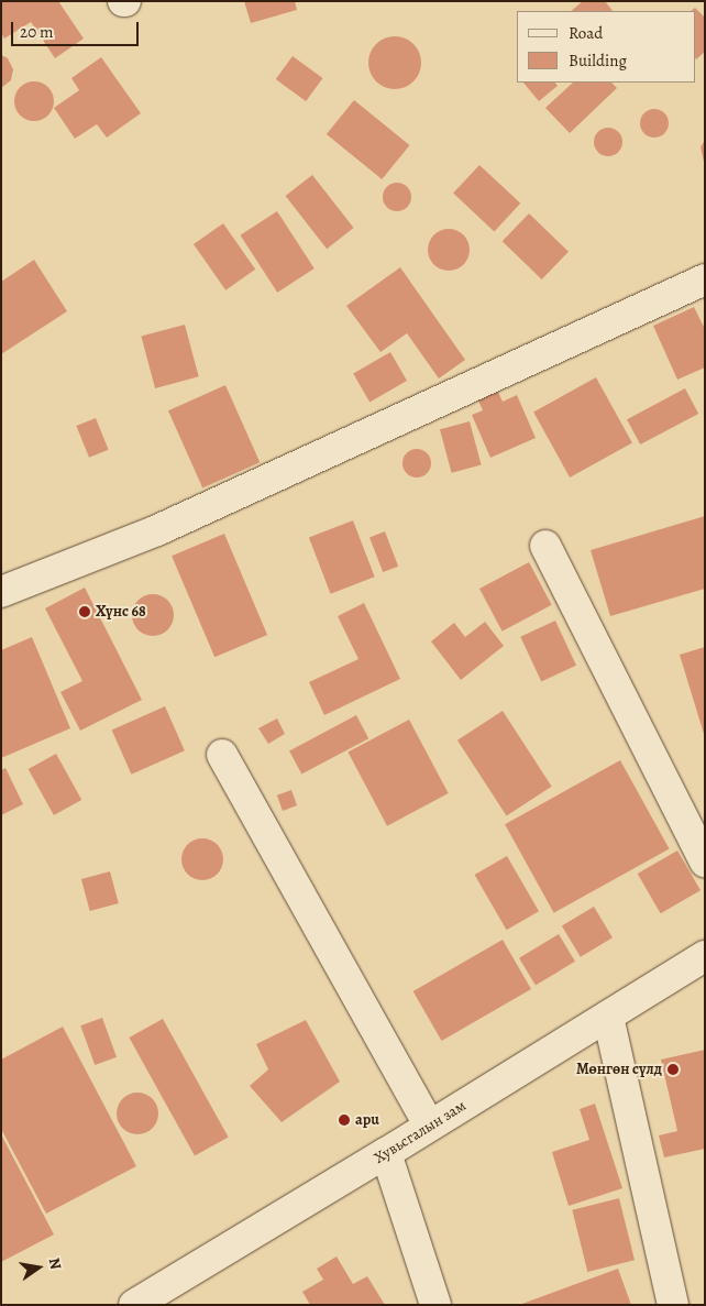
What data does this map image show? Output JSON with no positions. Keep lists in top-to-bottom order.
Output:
{
  "streets": {
    "street": ["Хувьсгалын зам"]
  },
  "places": ["Хүнс 68", "Мөнгөн сүлд", "apu"],
  "legend": ["Road", "Building"],
  "scale_bar": "20 m",
  "north": "right"
}
